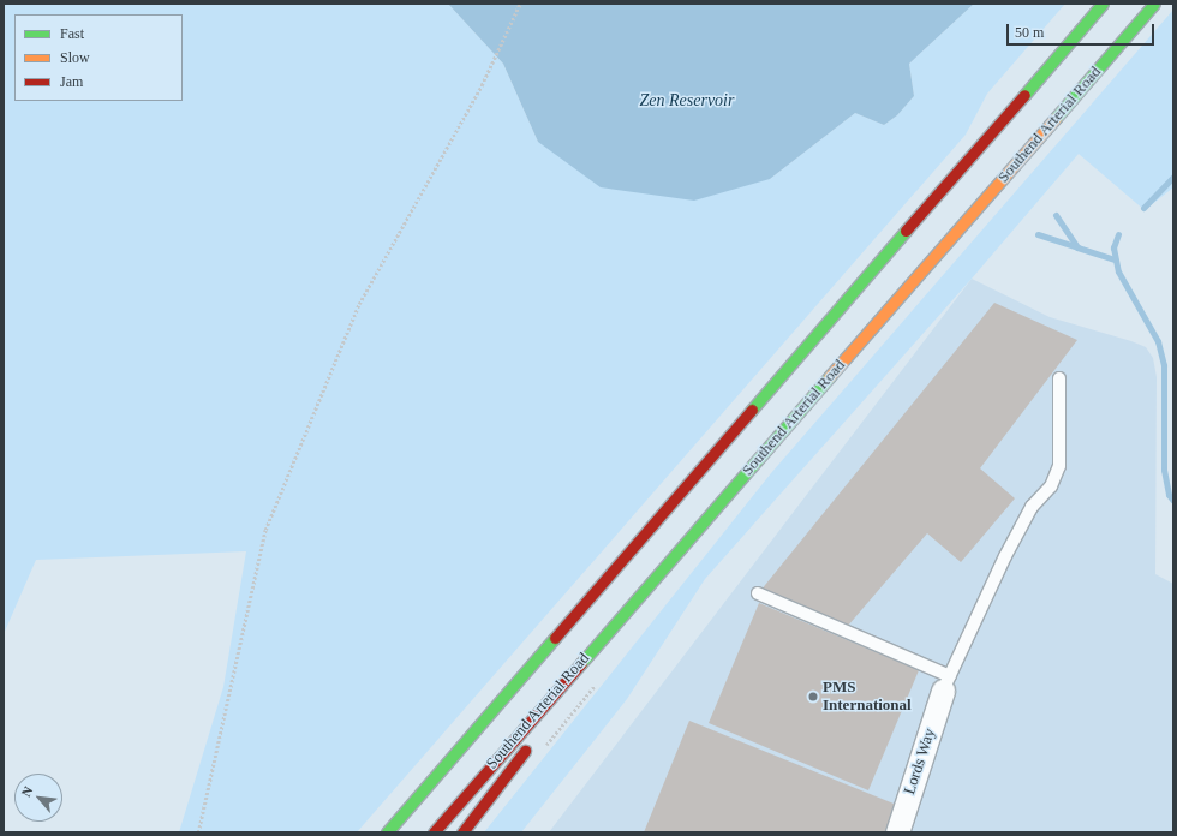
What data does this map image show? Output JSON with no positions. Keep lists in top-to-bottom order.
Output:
{
  "streets": {
    "highway": ["Southend Arterial Road"],
    "street": ["Lords Way"]
  },
  "water": ["Zen Reservoir"],
  "places": ["PMS International"],
  "legend": ["Fast", "Slow", "Jam"],
  "scale_bar": "50 m",
  "north": "top left"
}
